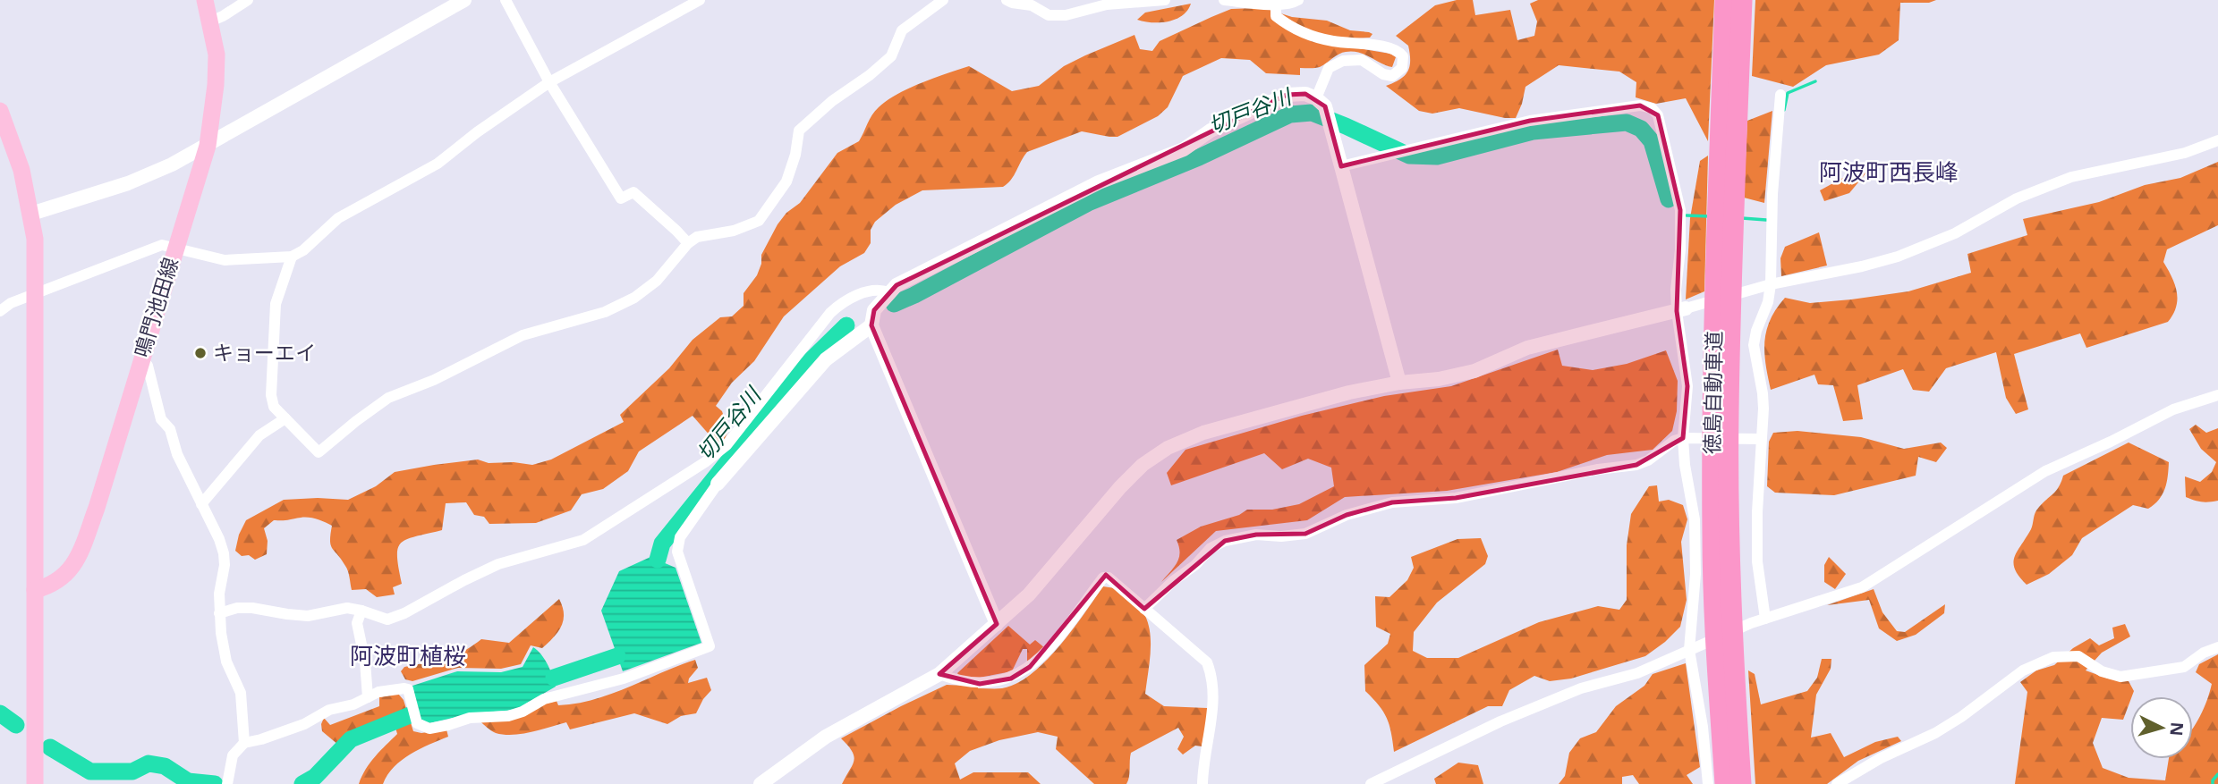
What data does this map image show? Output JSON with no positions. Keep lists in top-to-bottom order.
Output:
{
  "streets": {
    "highway": ["徳島自動車道"],
    "main road": ["鳴門池田線"]
  },
  "districts": ["阿波町西長峰", "阿波町植桜"],
  "water": ["切戸谷川"],
  "places": ["キョーエイ"],
  "north": "right"
}
